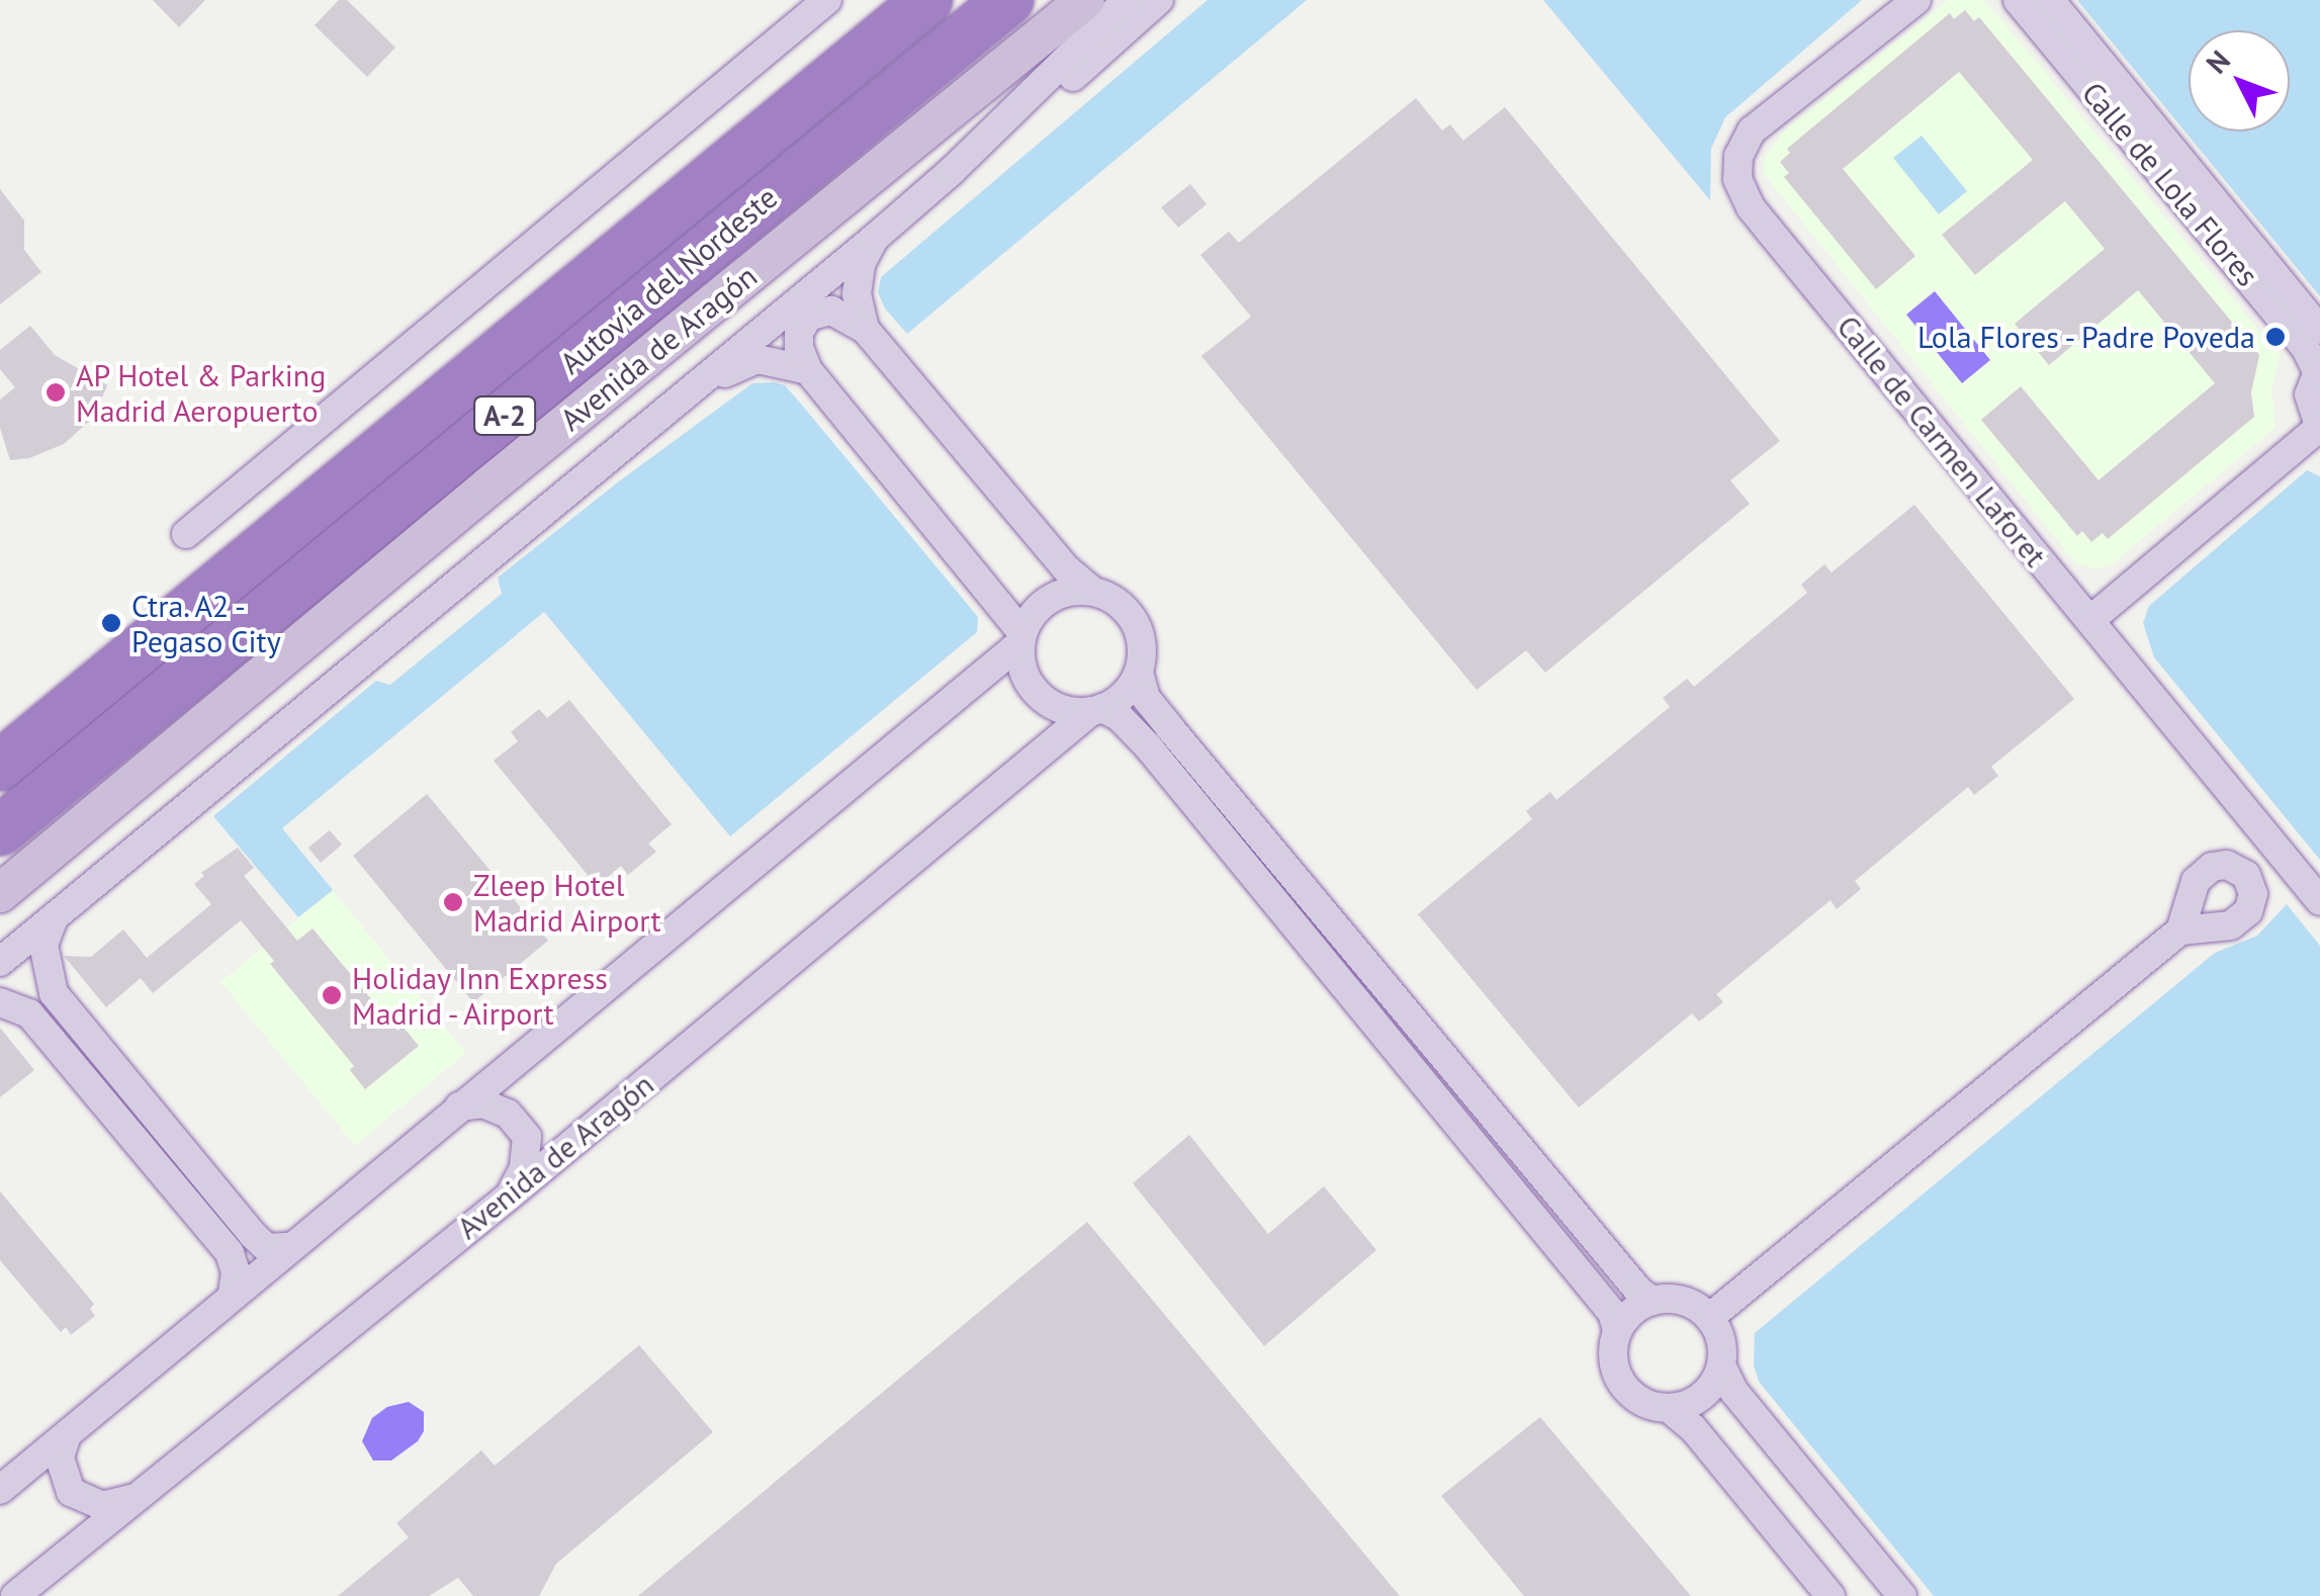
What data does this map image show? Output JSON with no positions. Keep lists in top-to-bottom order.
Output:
{
  "streets": {
    "highway": ["Autovía del Nordeste", "A-2"],
    "street": ["Calle de Lola Flores", "Avenida de Aragón", "Calle de Carmen Laforet"]
  },
  "places": [
    "Lola Flores - Padre Poveda",
    "AP Hotel & Parking Madrid Aeropuerto",
    "Ctra. A2 - Pegaso City",
    "Zleep Hotel Madrid Airport",
    "Holiday Inn Express Madrid - Airport"
  ],
  "north": "top left"
}
